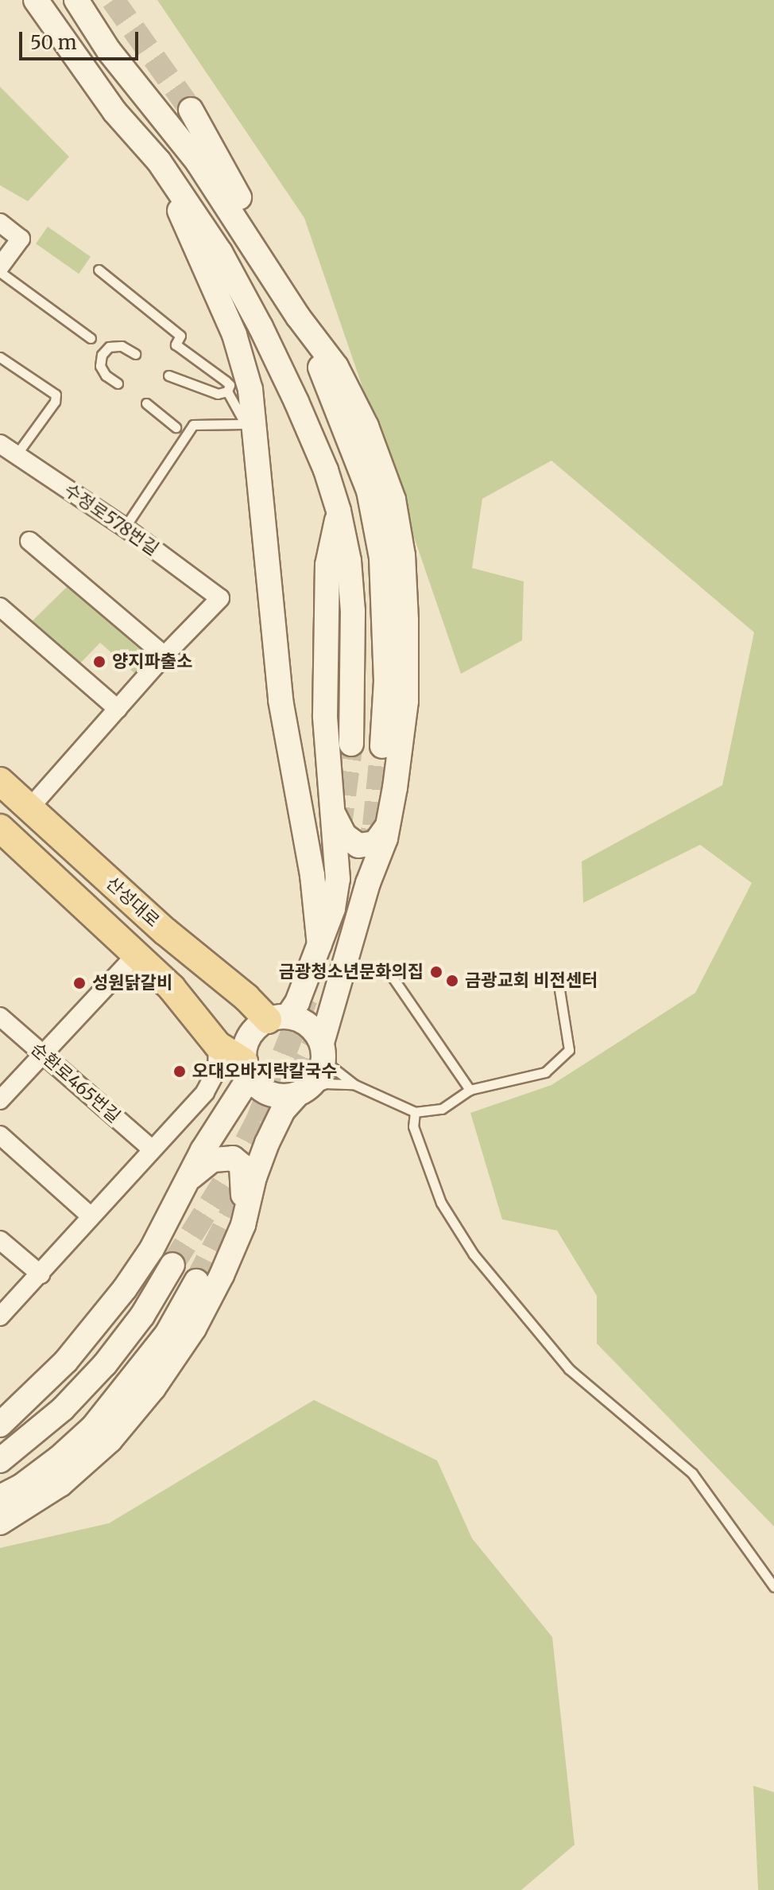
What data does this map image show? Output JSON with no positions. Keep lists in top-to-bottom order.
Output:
{
  "streets": {
    "main road": ["산성대로"],
    "street": ["수정로578번길", "순환로465번길"]
  },
  "places": [
    "양지파출소",
    "금광청소년문화의집",
    "금광교회 비전센터",
    "성원닭갈비",
    "오대오바지락칼국수"
  ],
  "scale_bar": "50 m"
}
